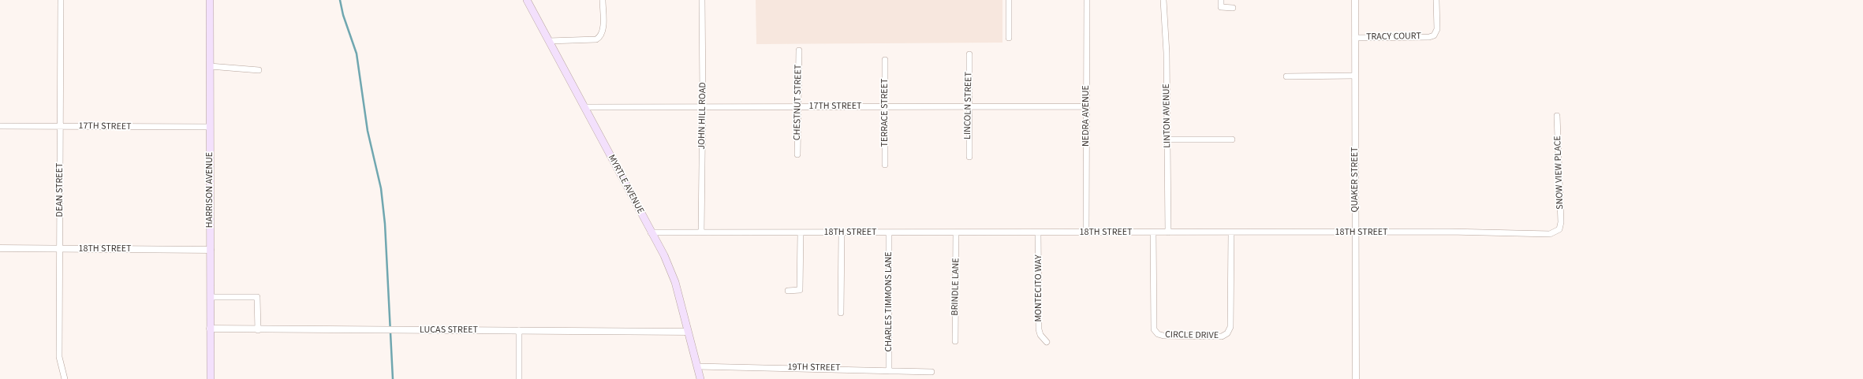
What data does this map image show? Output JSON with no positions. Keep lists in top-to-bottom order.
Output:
{
  "streets": {
    "main road": ["MYRTLE AVENUE", "HARRISON AVENUE"],
    "street": [
      "TRACY COURT",
      "CHESTNUT STREET",
      "LINCOLN STREET",
      "17TH STREET",
      "TERRACE STREET",
      "JOHN HILL ROAD",
      "NEDRA AVENUE",
      "LINTON AVENUE",
      "SNOW VIEW PLACE",
      "QUAKER STREET",
      "DEAN STREET",
      "18TH STREET",
      "BRINDLE LANE",
      "MONTECITO WAY",
      "CHARLES TIMMONS LANE",
      "LUCAS STREET",
      "CIRCLE DRIVE",
      "19TH STREET"
    ]
  },
  "crossings": [
    ["TRACY COURT", "QUAKER STREET"],
    ["CHESTNUT STREET", "17TH STREET"],
    ["LINCOLN STREET", "17TH STREET"],
    ["17TH STREET", "TERRACE STREET"],
    ["17TH STREET", "JOHN HILL ROAD"],
    ["17TH STREET", "NEDRA AVENUE"],
    ["17TH STREET", "MYRTLE AVENUE"],
    ["17TH STREET", "DEAN STREET"],
    ["17TH STREET", "HARRISON AVENUE"],
    ["JOHN HILL ROAD", "18TH STREET"],
    ["NEDRA AVENUE", "18TH STREET"],
    ["LINTON AVENUE", "18TH STREET"],
    ["SNOW VIEW PLACE", "18TH STREET"],
    ["QUAKER STREET", "18TH STREET"],
    ["MYRTLE AVENUE", "18TH STREET"],
    ["MYRTLE AVENUE", "LUCAS STREET"],
    ["MYRTLE AVENUE", "19TH STREET"],
    ["DEAN STREET", "18TH STREET"],
    ["HARRISON AVENUE", "18TH STREET"],
    ["HARRISON AVENUE", "LUCAS STREET"],
    ["18TH STREET", "BRINDLE LANE"],
    ["18TH STREET", "MONTECITO WAY"],
    ["18TH STREET", "CHARLES TIMMONS LANE"],
    ["18TH STREET", "CIRCLE DRIVE"],
    ["CHARLES TIMMONS LANE", "19TH STREET"]
  ]
}
